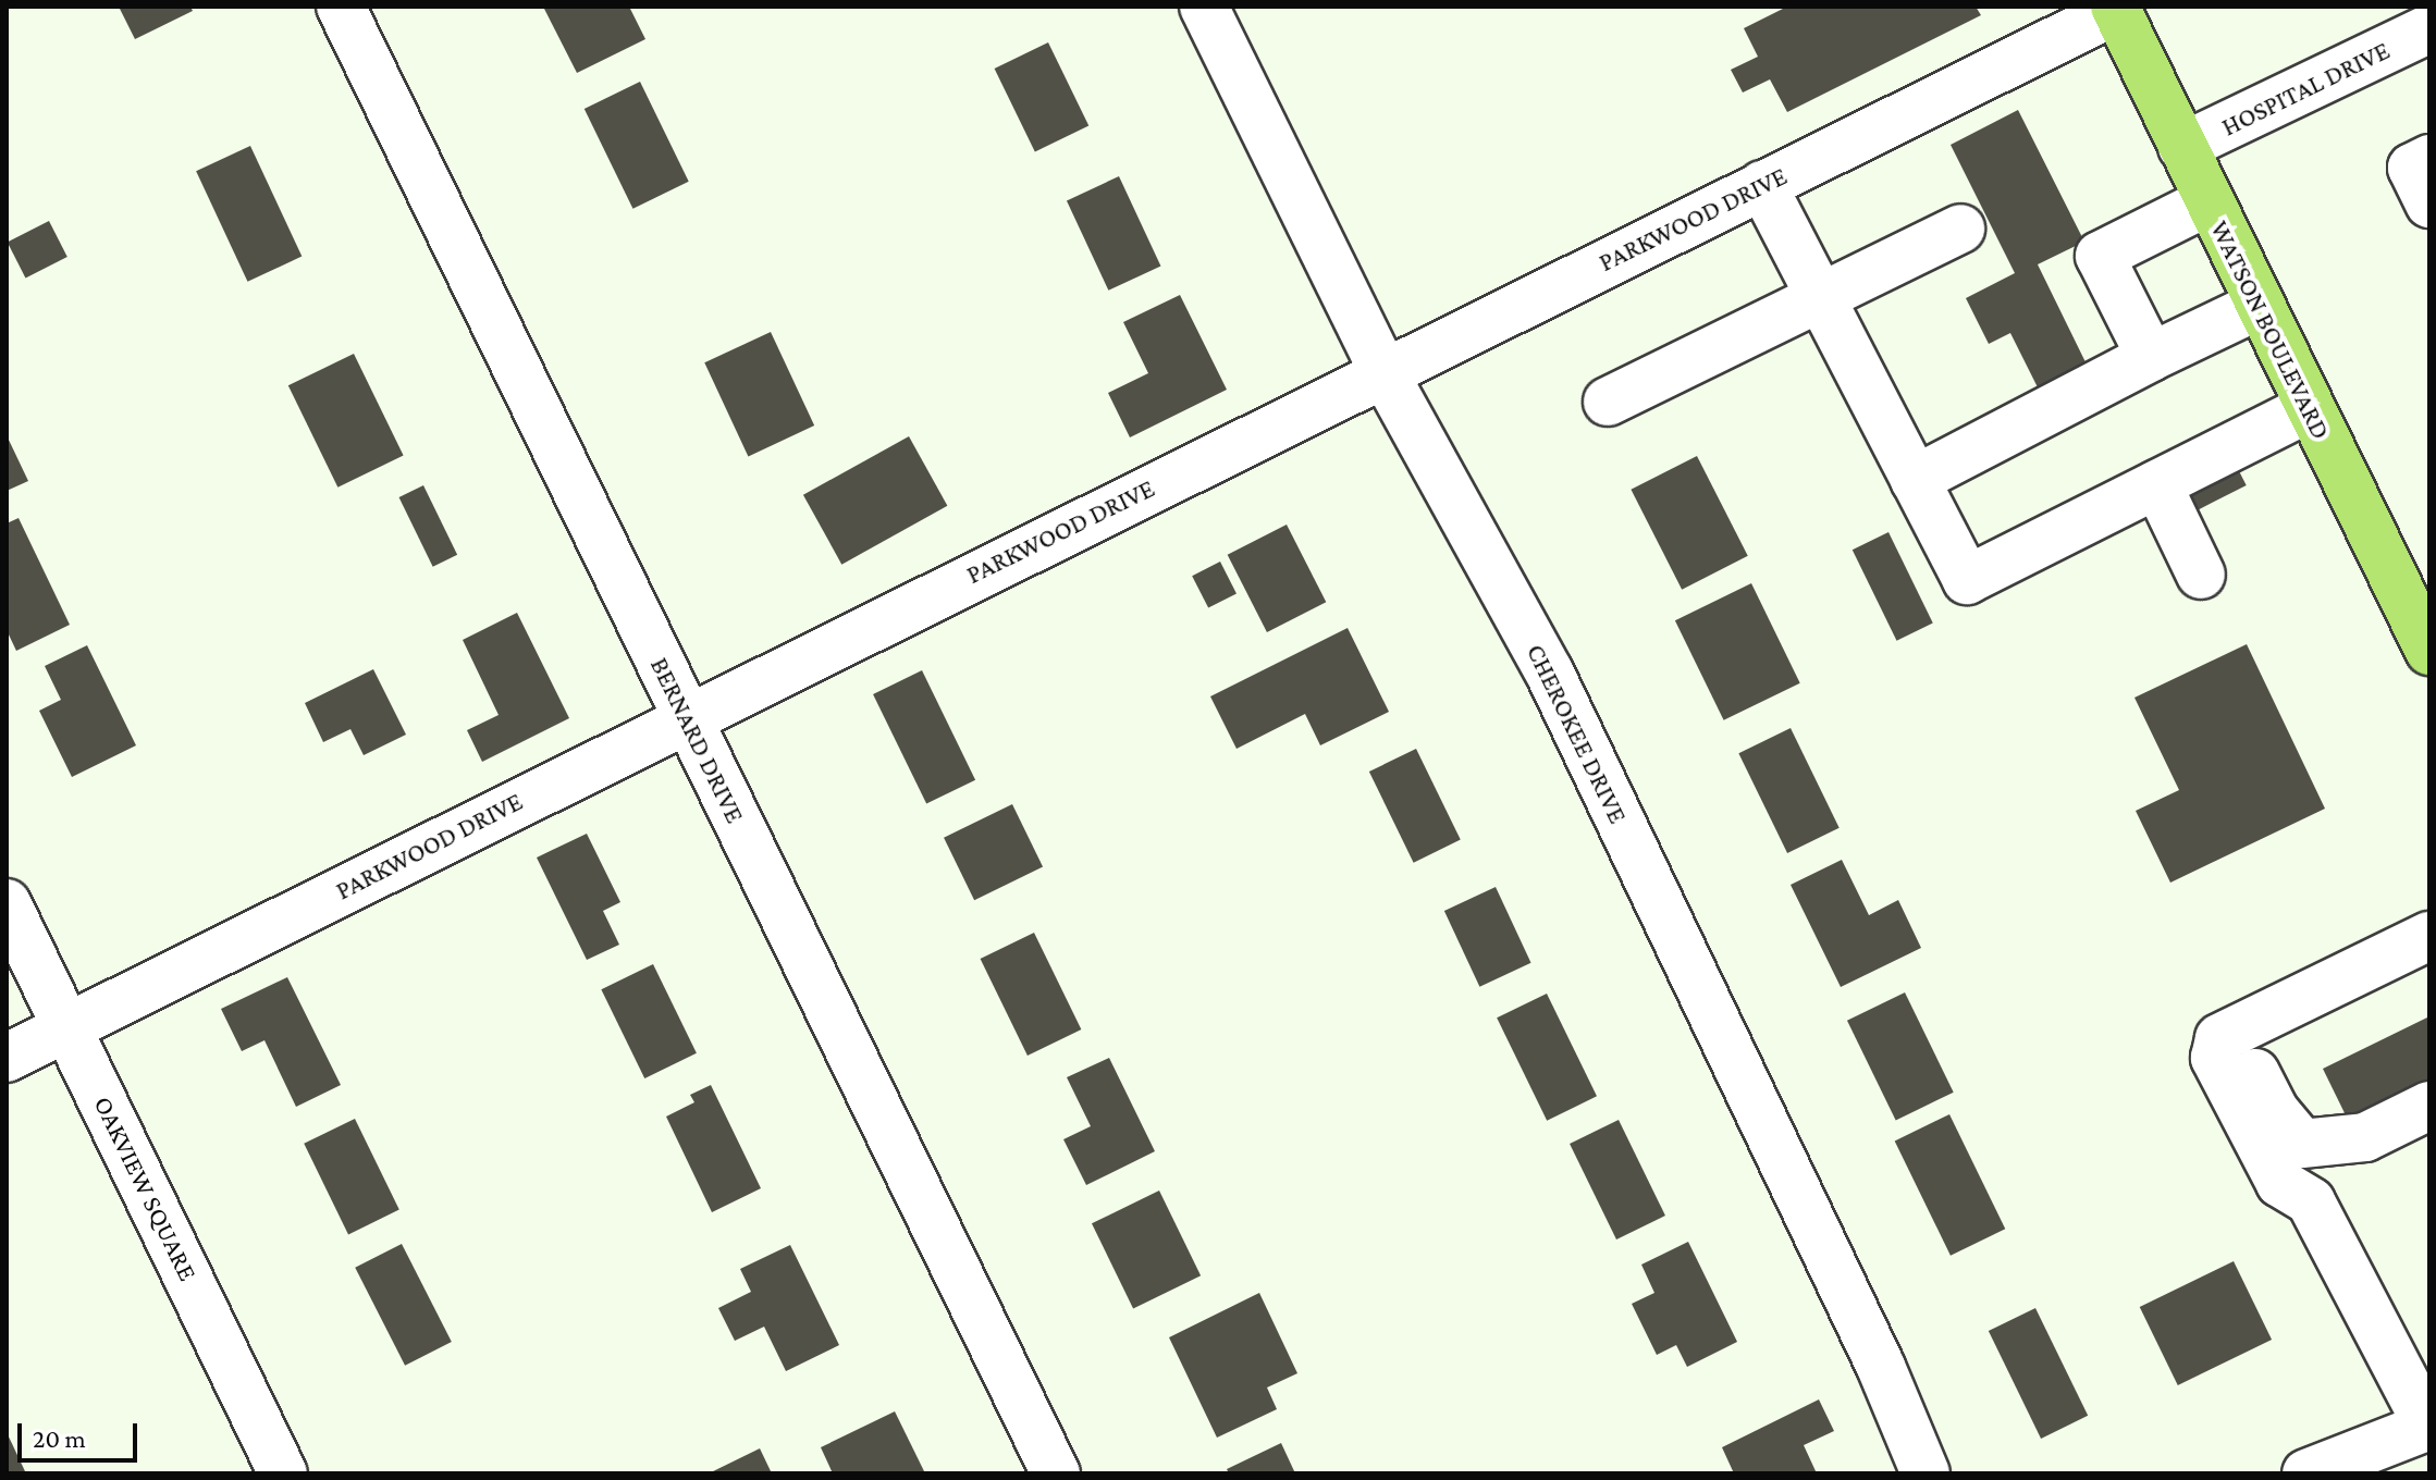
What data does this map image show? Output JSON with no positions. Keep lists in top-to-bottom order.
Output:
{
  "streets": {
    "main road": ["WATSON BOULEVARD"],
    "street": [
      "HOSPITAL DRIVE",
      "PARKWOOD DRIVE",
      "CHEROKEE DRIVE",
      "BERNARD DRIVE",
      "OAKVIEW SQUARE"
    ]
  },
  "crossings": [
    ["HOSPITAL DRIVE", "WATSON BOULEVARD"],
    ["PARKWOOD DRIVE", "WATSON BOULEVARD"],
    ["PARKWOOD DRIVE", "CHEROKEE DRIVE"],
    ["PARKWOOD DRIVE", "BERNARD DRIVE"],
    ["PARKWOOD DRIVE", "OAKVIEW SQUARE"]
  ],
  "scale_bar": "20 m"
}
